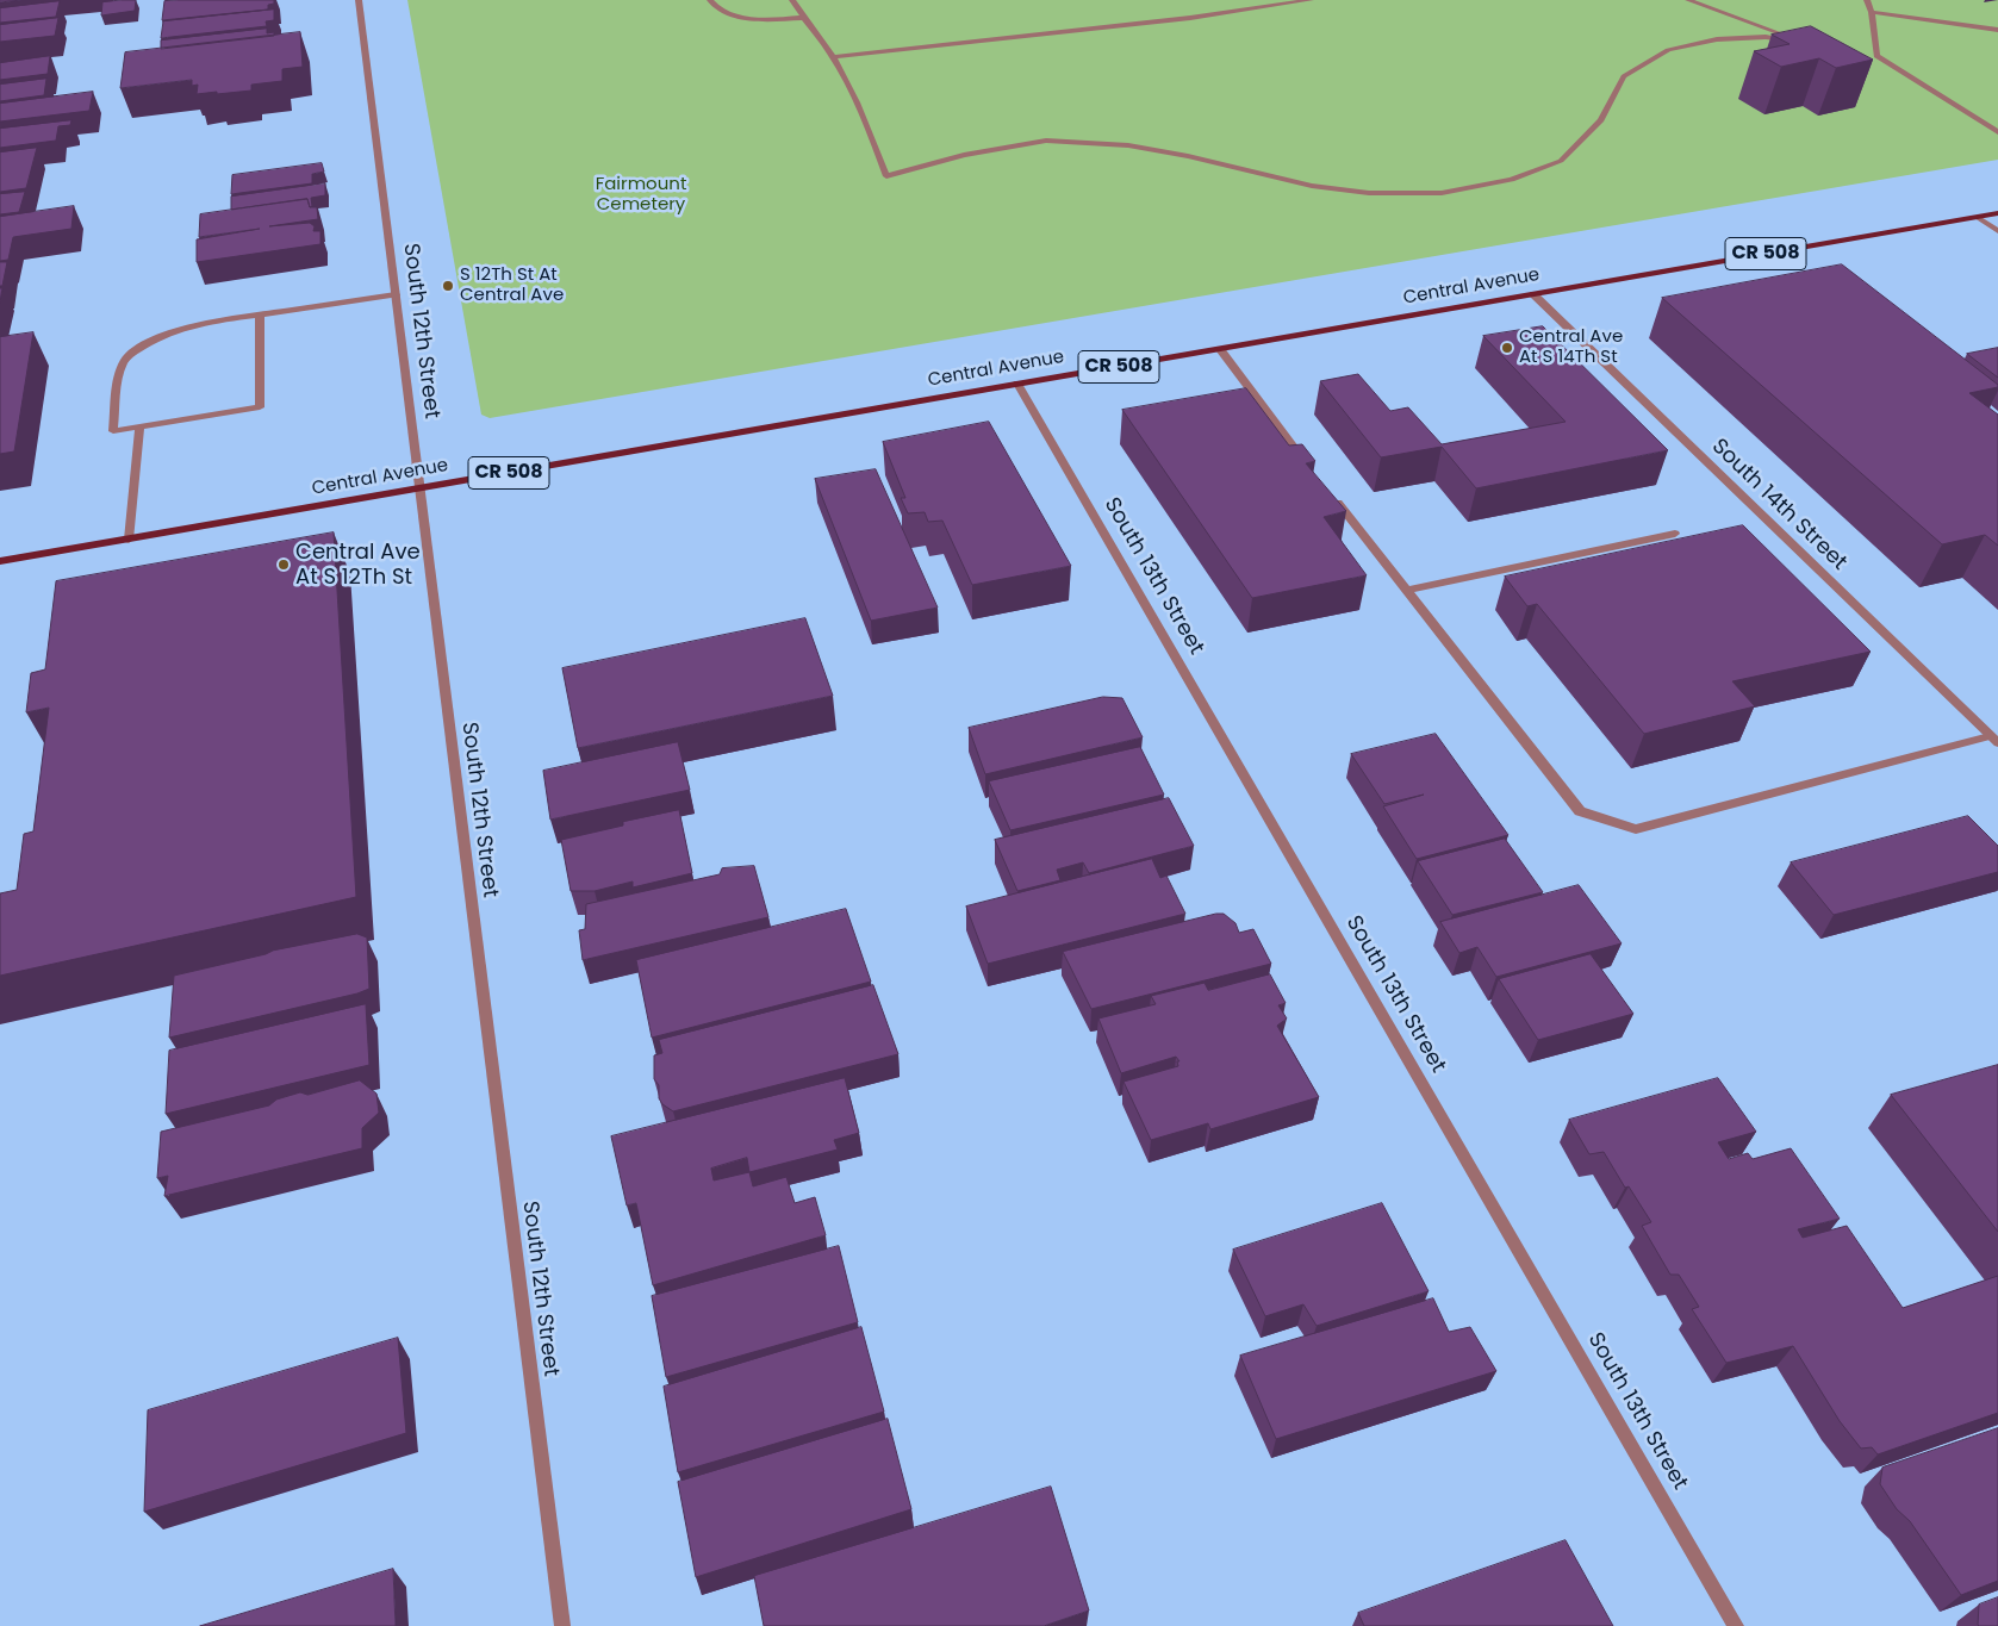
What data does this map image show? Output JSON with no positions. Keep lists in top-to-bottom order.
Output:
{
  "streets": {
    "main road": ["CR 508", "Central Avenue"],
    "street": ["South 12th Street", "South 14th Street", "South 13th Street"]
  },
  "crossings": [
    ["Central Avenue", "South 12th Street"],
    ["Central Avenue", "South 14th Street"],
    ["Central Avenue", "South 13th Street"]
  ],
  "parks": ["Fairmount Cemetery"],
  "places": ["S 12Th St At Central Ave", "Central Ave At S 14Th St", "Central Ave At S 12Th St"]
}
